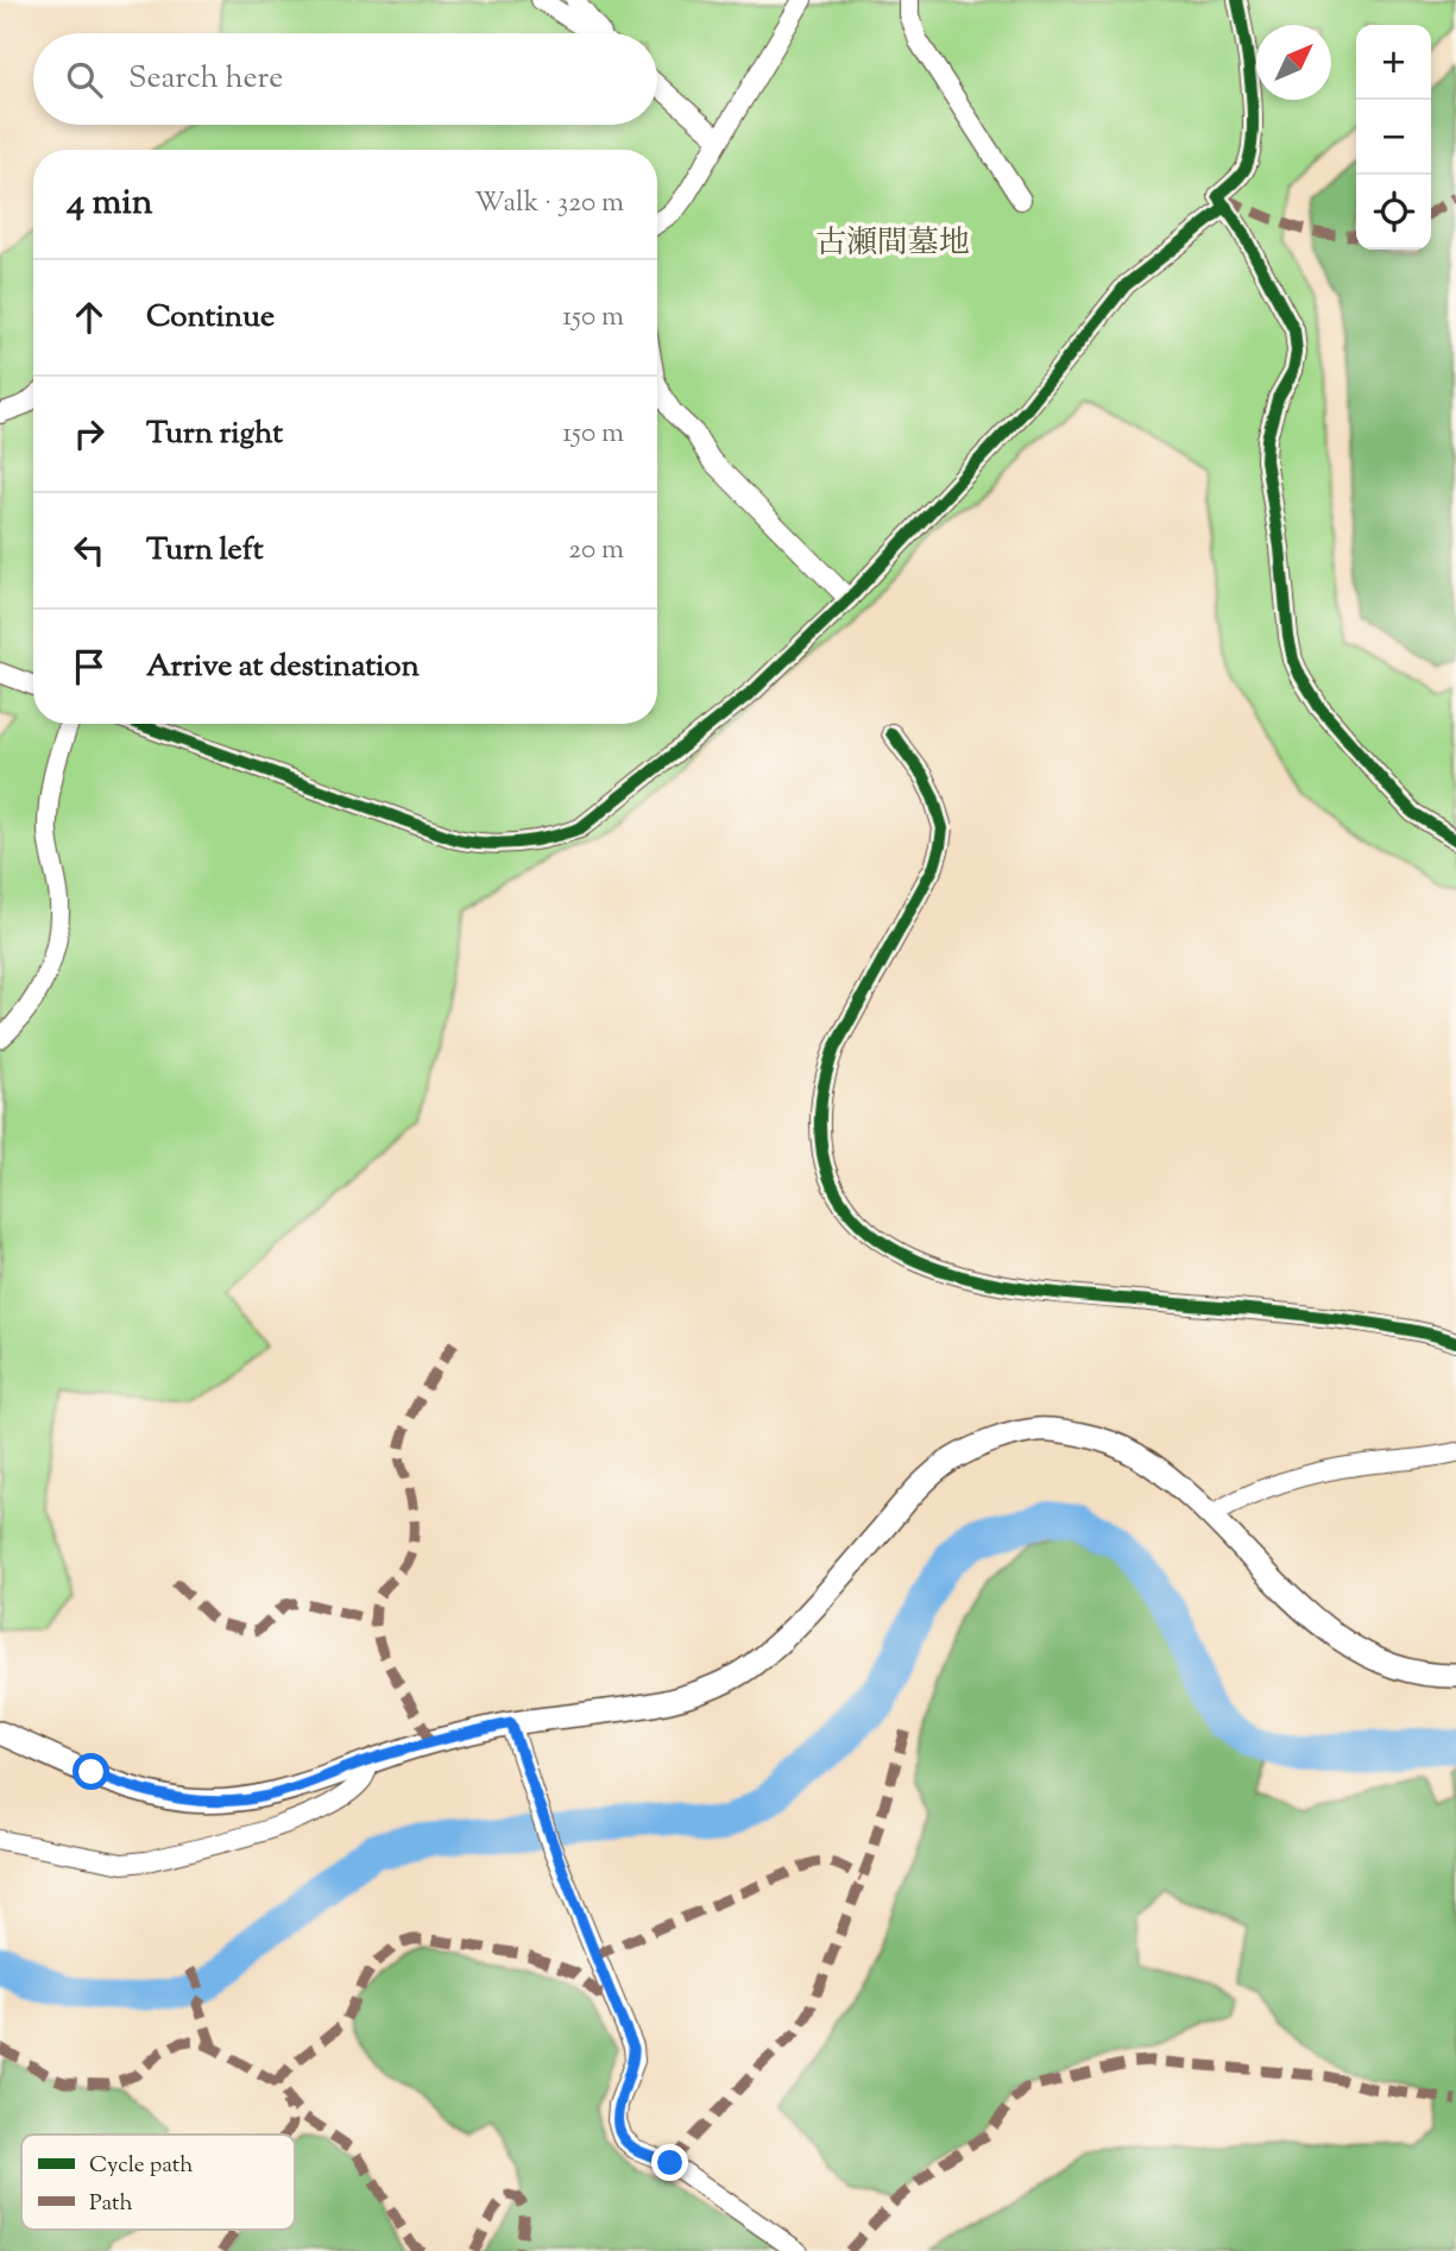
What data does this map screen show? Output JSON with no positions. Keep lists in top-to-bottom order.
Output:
{
  "parks": ["古瀬間墓地"],
  "legend": ["Cycle path", "Path"],
  "north": "top right",
  "page": {
    "map_buttons": ["+", "−"],
    "search": "Search here",
    "heading": ["4 min", "Walk · 320 m"],
    "list": [
      ["Continue", "150 m"],
      ["Turn right", "150 m"],
      ["Turn left", "20 m"],
      "Arrive at destination"
    ]
  }
}
